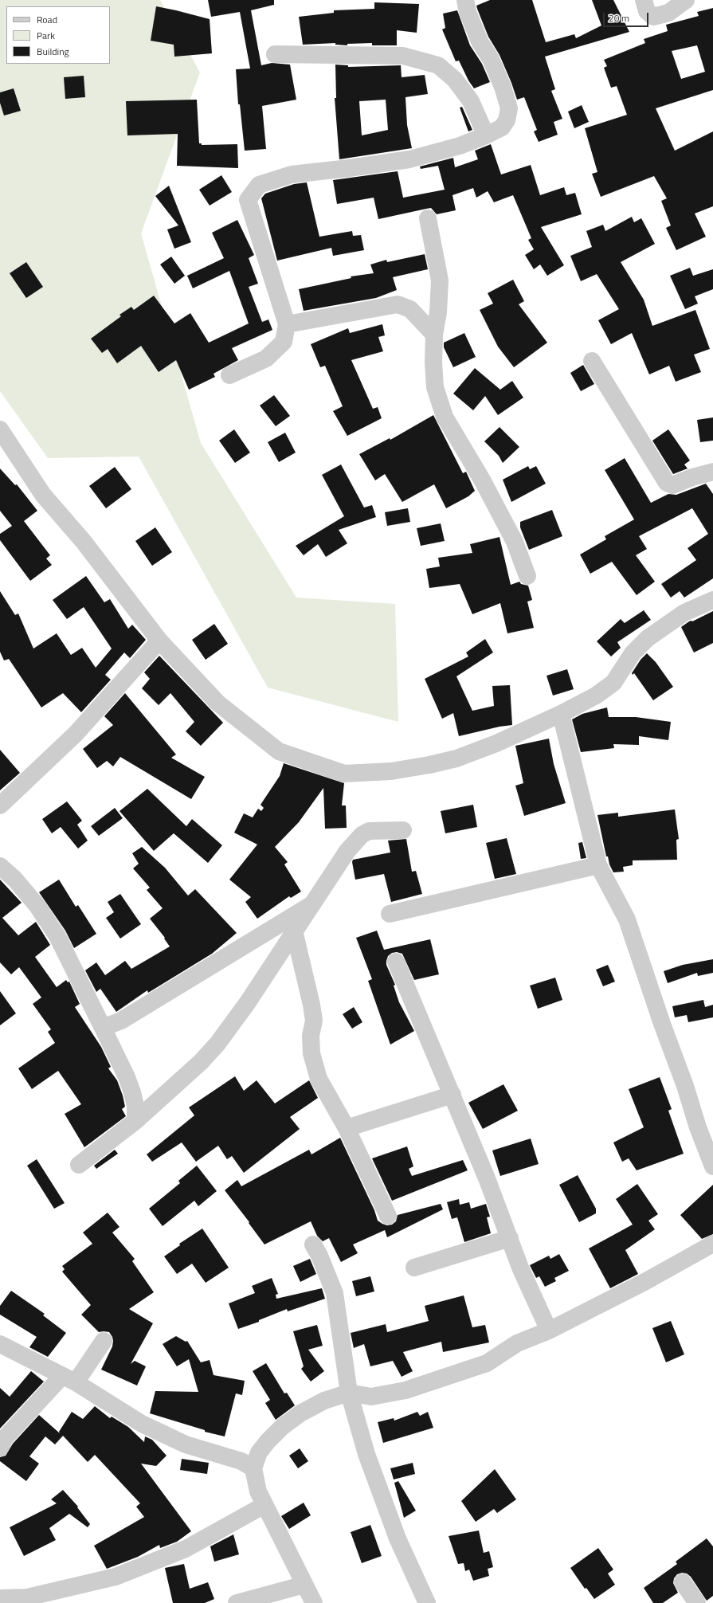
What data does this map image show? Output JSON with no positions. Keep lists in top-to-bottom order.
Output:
{
  "legend": ["Road", "Park", "Building"],
  "scale_bar": "20 m"
}
